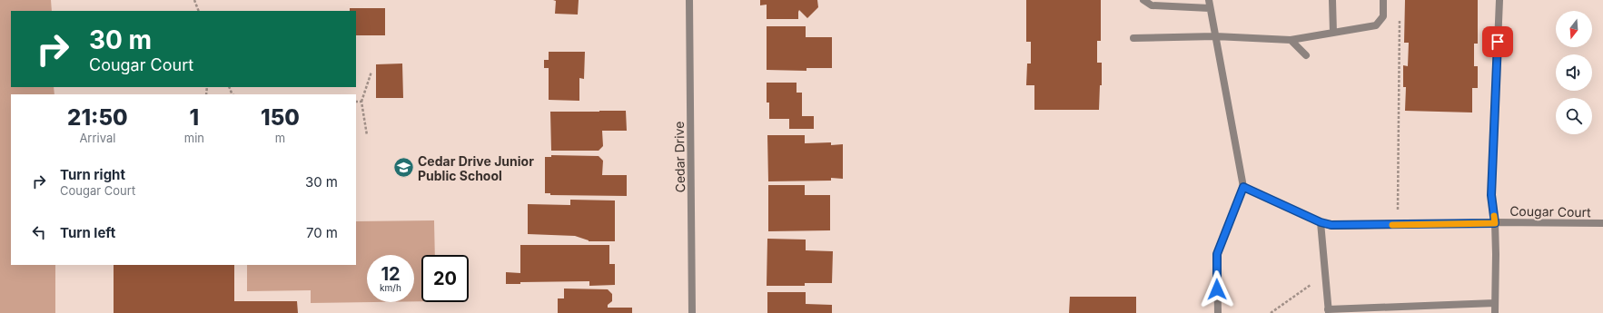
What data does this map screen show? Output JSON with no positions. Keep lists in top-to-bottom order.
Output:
{
  "streets": {
    "street": ["Cedar Drive", "Cougar Court"]
  },
  "places": {
    "school or university": ["Cedar Drive Junior Public School"]
  },
  "north": "bottom",
  "page": {
    "turn": ["30 m", "Cougar Court"],
    "eta": [
      "21:50",
      "Arrival",
      "1",
      "min",
      "150",
      "m"
    ],
    "list": [
      {
        "name": "Turn right",
        "note": "Cougar Court",
        "value": "30 m"
      },
      {
        "name": "Turn left",
        "value": "70 m"
      }
    ],
    "speed": "12 km/h",
    "limit": "20"
  }
}
